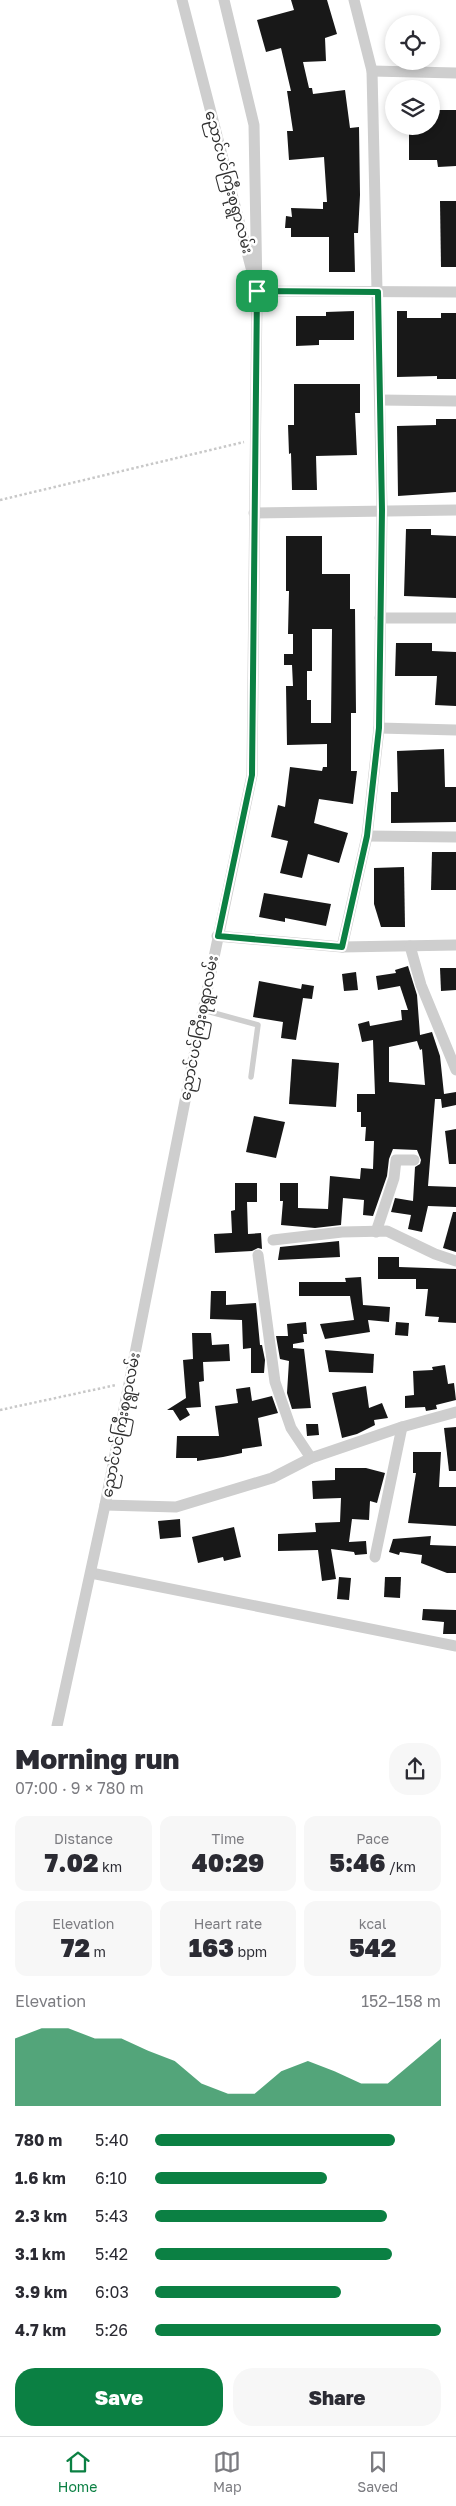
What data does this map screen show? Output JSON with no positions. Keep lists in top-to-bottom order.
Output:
{
  "streets": {
    "street": ["ညောင်ပင်ကြီးစုရွာလမ်း"]
  },
  "page": {
    "heading": ["Morning run", "07:00 · 9 × 780 m"],
    "stats": [
      ["Distance", "7.02 km"],
      ["Time", "40:29"],
      ["Pace", "5:46 /km"],
      ["Elevation", "72 m"],
      ["Heart rate", "163 bpm"],
      ["kcal", "542"]
    ],
    "chart": ["Elevation", "152–158 m"],
    "list": [
      {
        "name": "780 m",
        "note": "5:40"
      },
      {
        "name": "1.6 km",
        "note": "6:10"
      },
      {
        "name": "2.3 km",
        "note": "5:43"
      },
      {
        "name": "3.1 km",
        "note": "5:42"
      },
      {
        "name": "3.9 km",
        "note": "6:03"
      },
      {
        "name": "4.7 km",
        "note": "5:26"
      }
    ],
    "buttons": ["Save", "Share"],
    "tabs": ["Home", "Map", "Saved"]
  }
}
